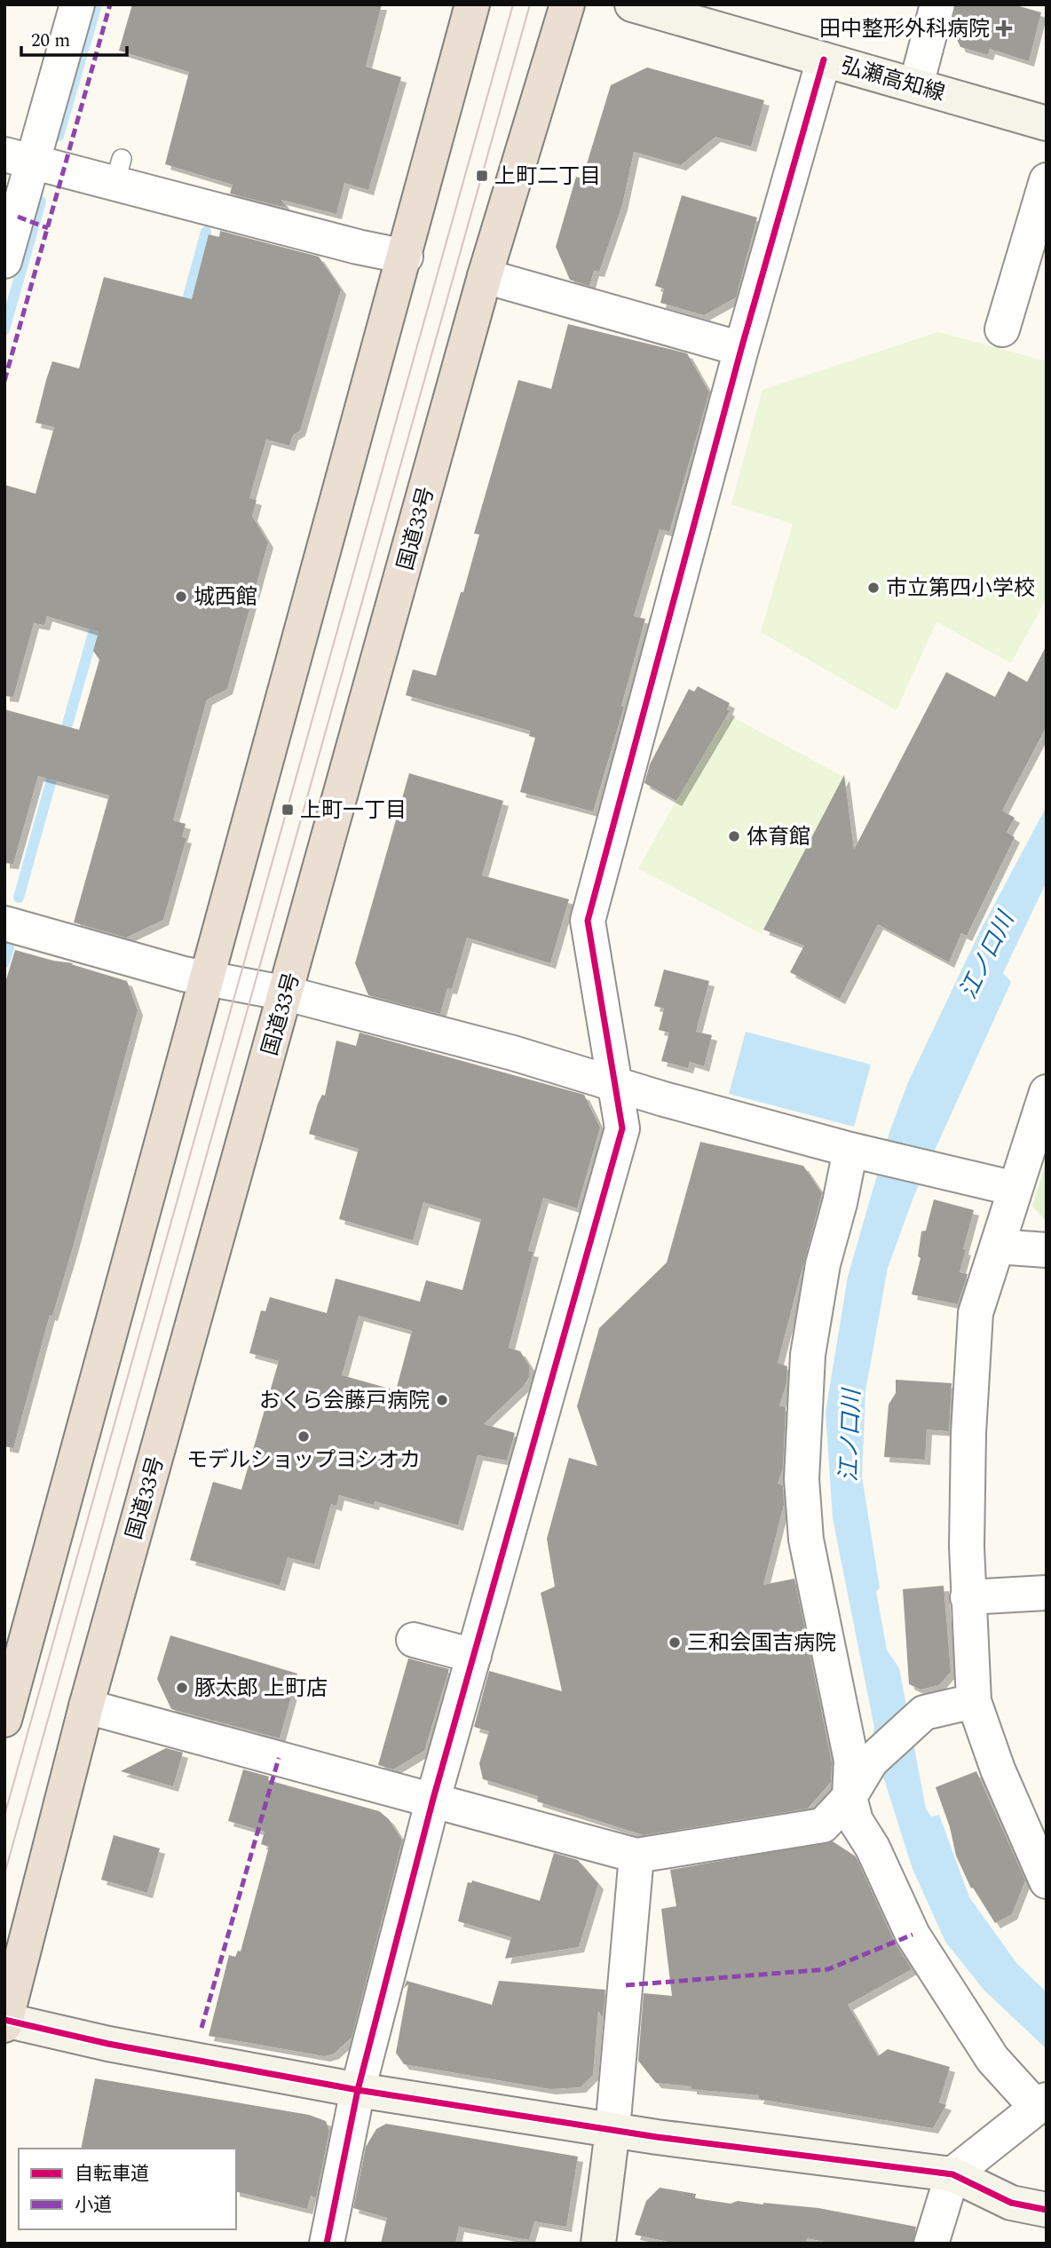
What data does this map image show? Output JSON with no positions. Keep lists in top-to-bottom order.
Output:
{
  "streets": {
    "highway": ["国道33号"],
    "street": ["弘瀬高知線"]
  },
  "water": ["江ノ口川"],
  "places": {
    "health": ["田中整形外科病院"],
    "transit": ["上町二丁目", "上町一丁目"],
    "other": [
      "市立第四小学校",
      "城西館",
      "体育館",
      "おくら会藤戸病院",
      "モデルショップヨシオカ",
      "三和会国吉病院",
      "豚太郎 上町店"
    ]
  },
  "legend": ["自転車道", "小道"],
  "scale_bar": "20 m"
}
